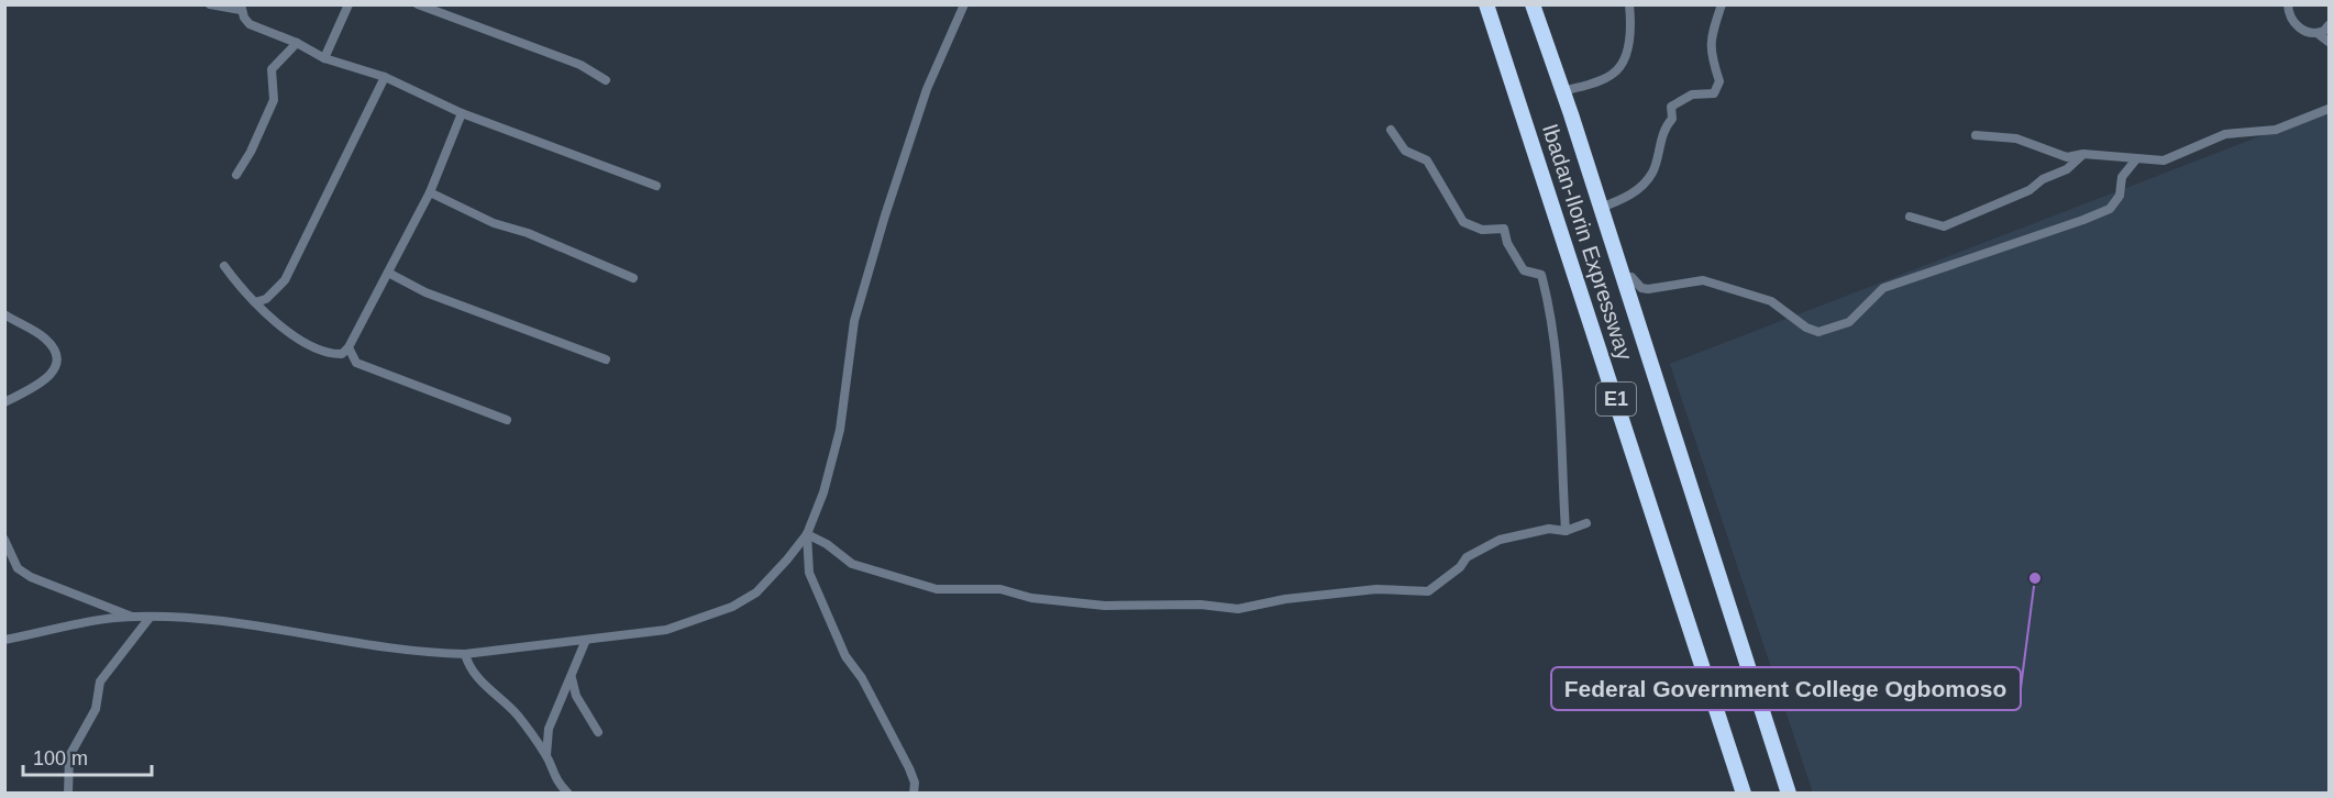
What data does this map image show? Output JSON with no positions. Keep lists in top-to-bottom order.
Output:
{
  "streets": {
    "highway": ["Ibadan-Ilorin Expressway", "E1"]
  },
  "places": ["Federal Government College Ogbomoso"],
  "scale_bar": "100 m"
}
